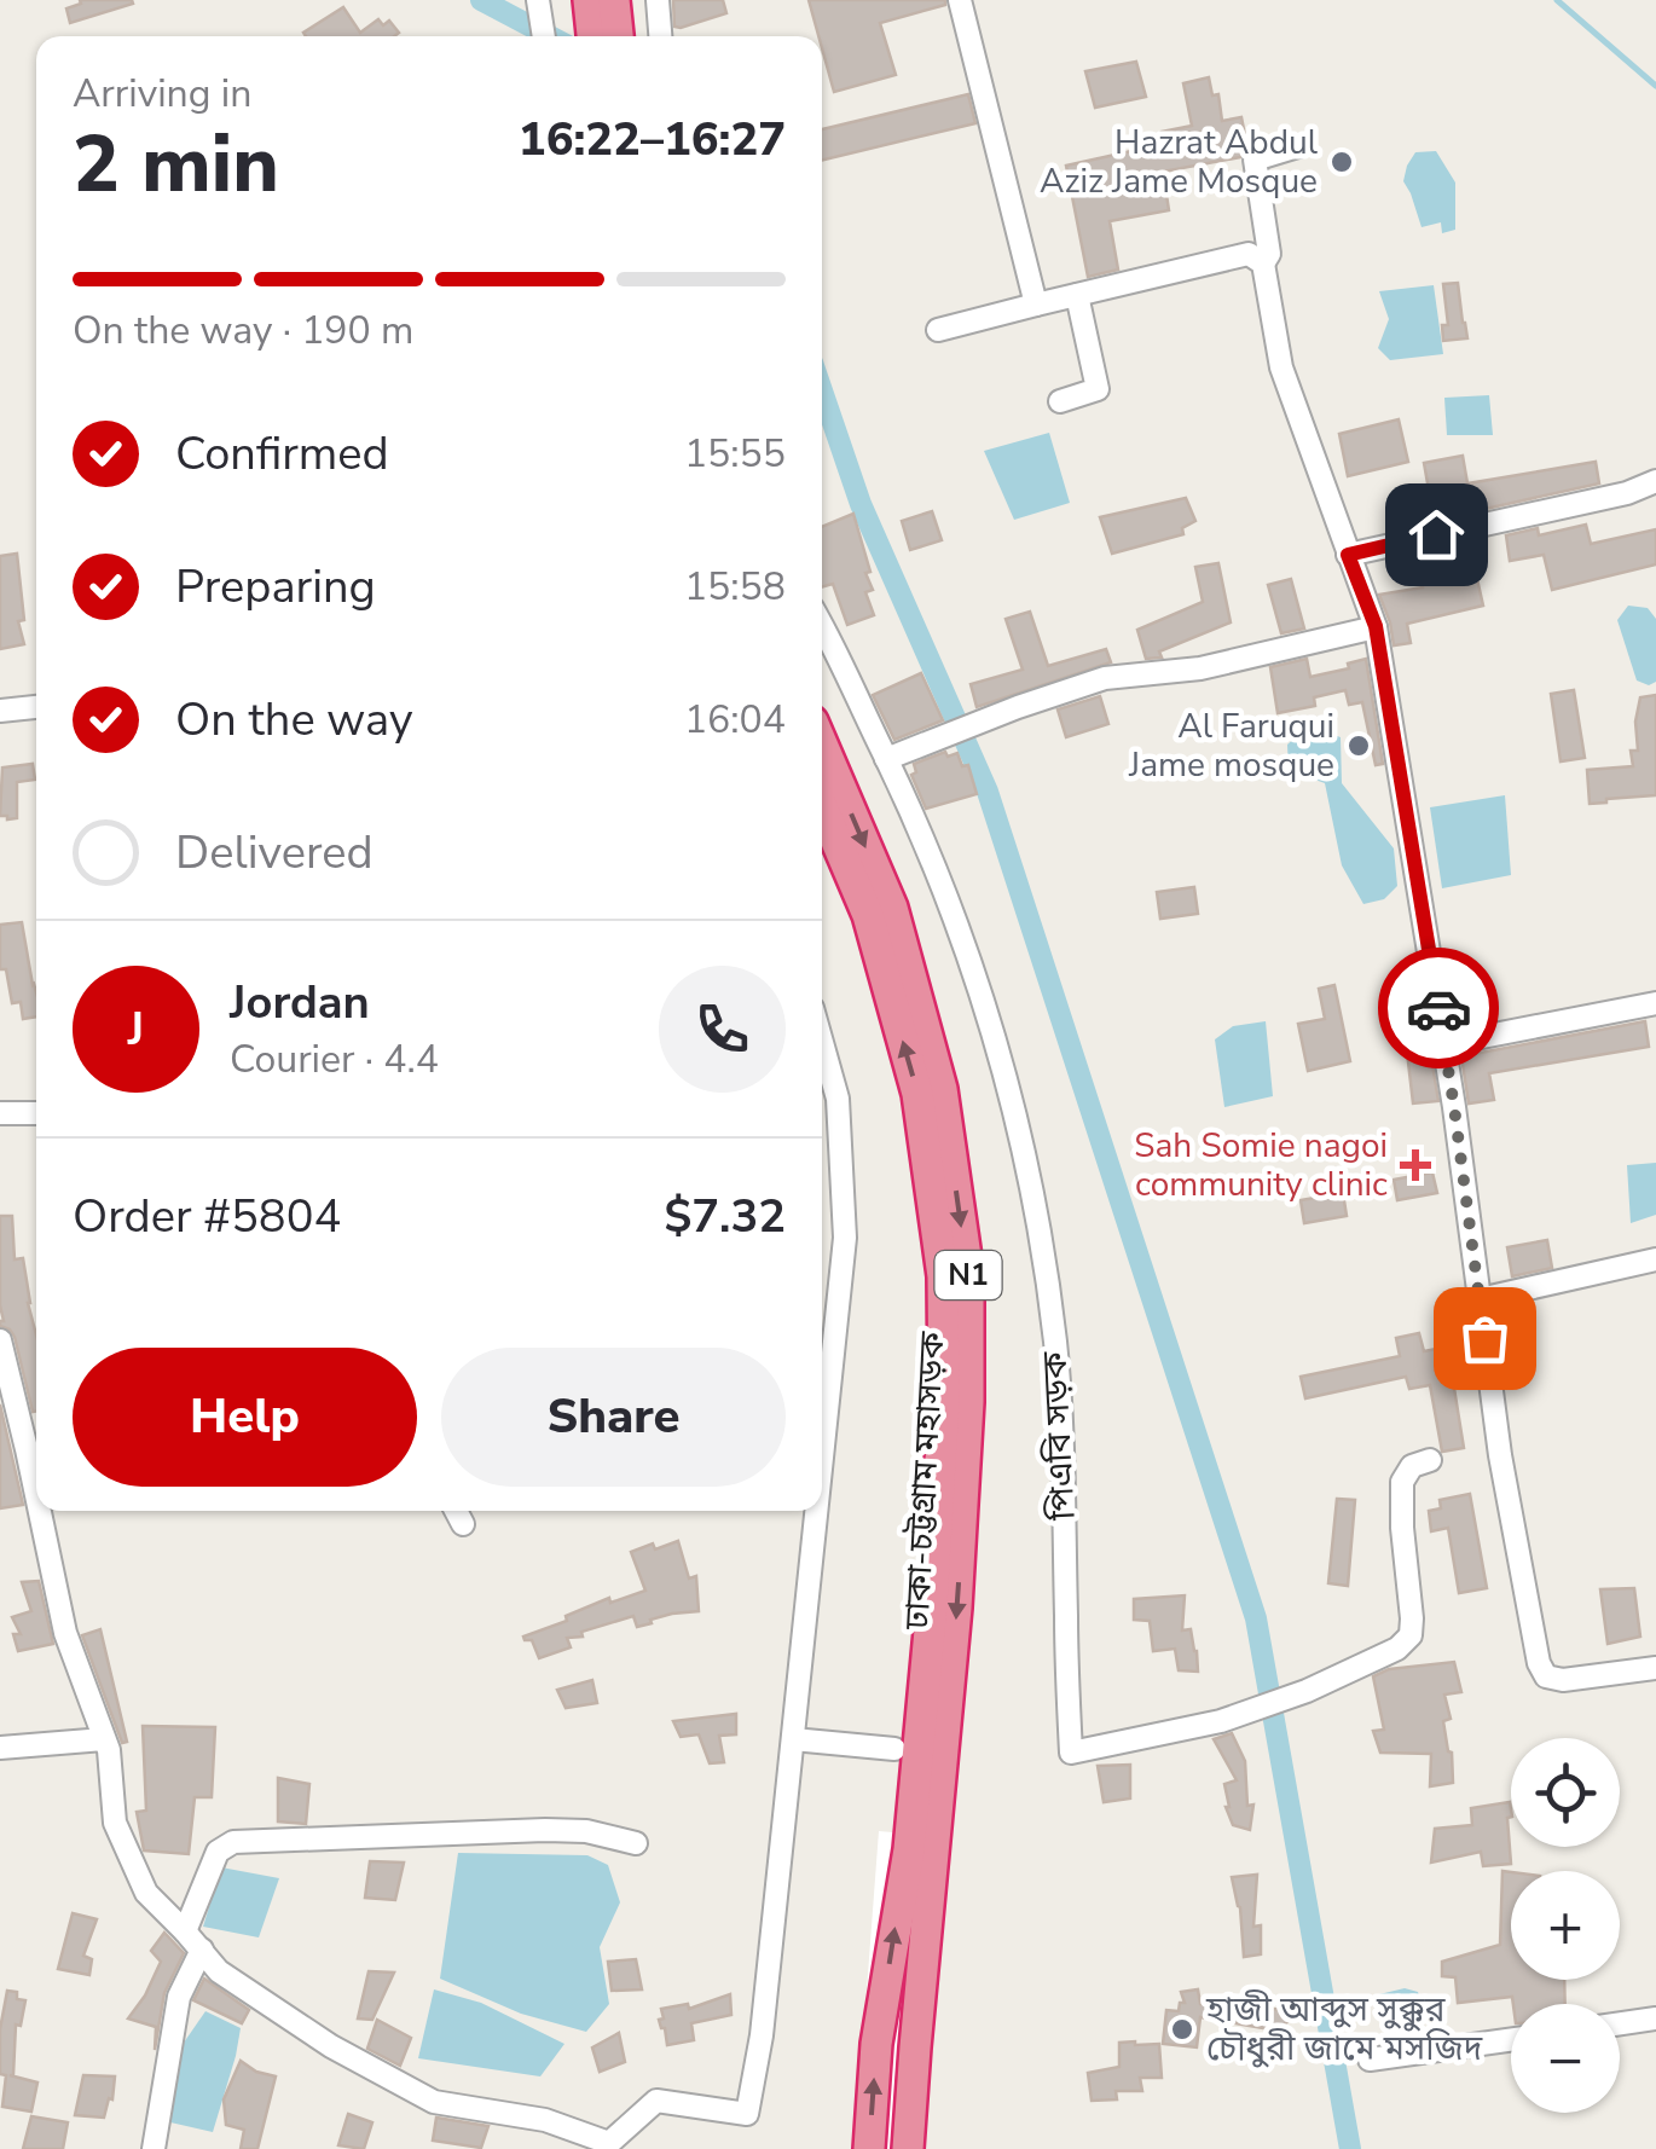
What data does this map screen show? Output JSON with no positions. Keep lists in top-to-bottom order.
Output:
{
  "streets": {
    "highway": ["N1", "ঢাকা-চট্টগ্রাম মহাসড়ক"],
    "street": ["পিএবি সড়ক"]
  },
  "places": {
    "other": ["Hazrat Abdul Aziz Jame Mosque", "Al Faruqui Jame mosque", "হাজী আব্দুস সুক্কুর চৌধুরী জামে মসজিদ"],
    "health": ["Sah Somie nagoi community clinic"]
  },
  "page": {
    "heading": ["2 min", "Arriving in", "16:22–16:27"],
    "panel": [
      "Jordan",
      "Courier · 4.4",
      "Order #5804",
      "$7.32"
    ],
    "bar": "On the way · 190 m",
    "list": [
      ["Confirmed", "15:55"],
      ["Preparing", "15:58"],
      ["On the way", "16:04"],
      "Delivered"
    ],
    "round": "J",
    "buttons": ["Help", "Share"],
    "map_buttons": ["+", "−"]
  }
}
